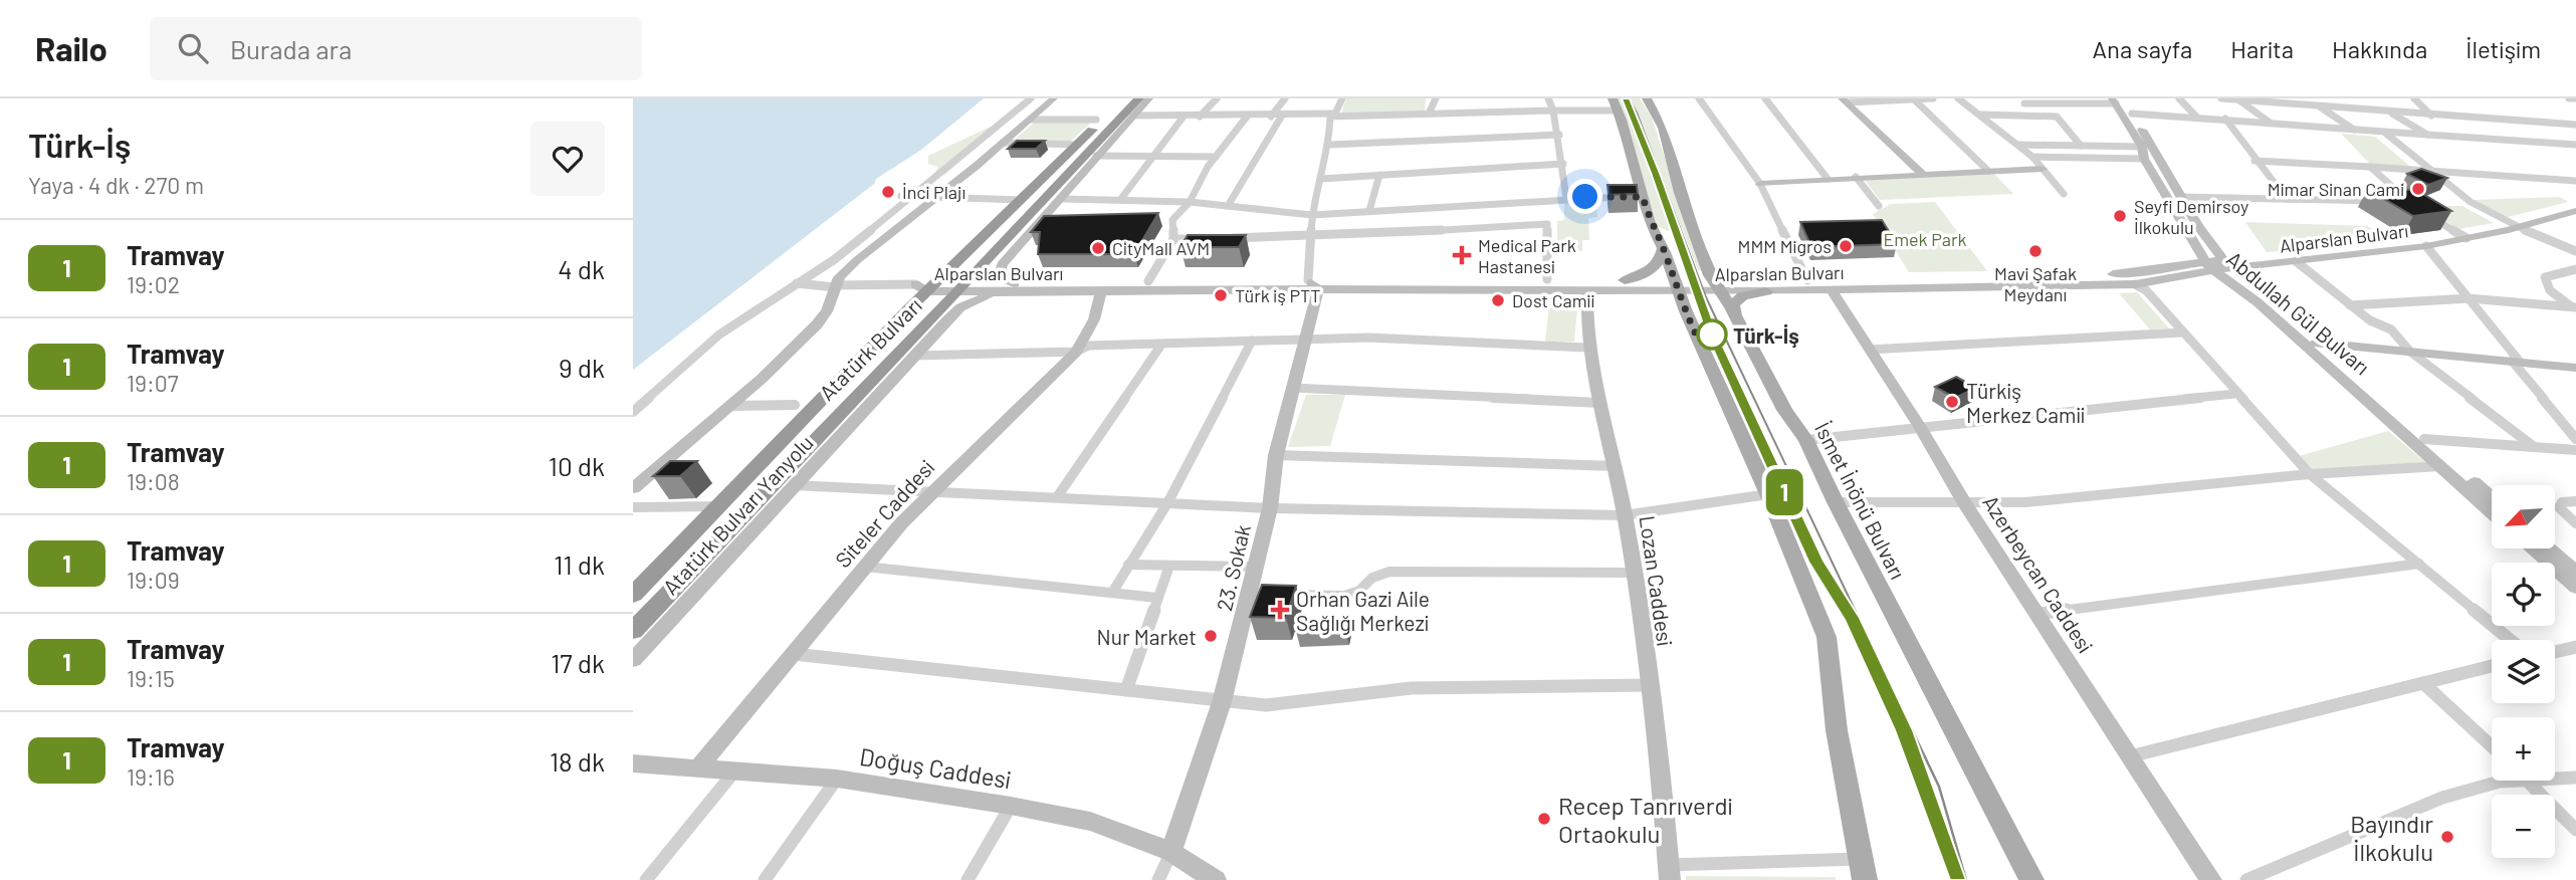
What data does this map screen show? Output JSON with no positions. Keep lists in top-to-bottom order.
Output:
{
  "streets": {
    "highway": ["Atatürk Bulvarı"],
    "main road": [
      "Alparslan Bulvarı",
      "Abdullah Gül Bulvarı",
      "İsmet İnönü Bulvarı",
      "Siteler Caddesi",
      "Atatürk Bulvarı Yanyolu",
      "23. Sokak",
      "Azerbeycan Caddesi",
      "Lozan Caddesi",
      "Doğuş Caddesi"
    ]
  },
  "crossings": [
    ["Alparslan Bulvarı", "Abdullah Gül Bulvarı"],
    ["Alparslan Bulvarı", "Atatürk Bulvarı"],
    ["Alparslan Bulvarı", "İsmet İnönü Bulvarı"],
    ["Alparslan Bulvarı", "Siteler Caddesi"],
    ["Alparslan Bulvarı", "Atatürk Bulvarı Yanyolu"],
    ["Alparslan Bulvarı", "23. Sokak"],
    ["Alparslan Bulvarı", "Azerbeycan Caddesi"],
    ["Alparslan Bulvarı", "Lozan Caddesi"],
    ["Siteler Caddesi", "Doğuş Caddesi"],
    ["23. Sokak", "Doğuş Caddesi"]
  ],
  "parks": ["Emek Park"],
  "places": {
    "other": [
      "Mimar Sinan Cami",
      "İnci Plajı",
      "Seyfi Demirsoy İlkokulu",
      "MMM Migros",
      "CityMall AVM",
      "Mavi Şafak Meydanı",
      "Türk iş PTT",
      "Dost Camii",
      "Türk-İş",
      "Türkiş Merkez Camii",
      "Nur Market",
      "Recep Tanrıverdi Ortaokulu",
      "Bayındır İlkokulu"
    ],
    "health": ["Medical Park Hastanesi", "Orhan Gazi Aile Sağlığı Merkezi"]
  },
  "lines": ["tram line 1"],
  "north": "bottom left",
  "page": {
    "header": "Railo",
    "search": "Burada ara",
    "nav": [
      "Ana sayfa",
      "Harita",
      "Hakkında",
      "İletişim"
    ],
    "heading": ["Türk-İş", "Yaya · 4 dk · 270 m"],
    "on_map": "1",
    "list": [
      {
        "mark": "1",
        "name": "Tramvay",
        "note": "19:02",
        "value": "4 dk"
      },
      {
        "mark": "1",
        "name": "Tramvay",
        "note": "19:07",
        "value": "9 dk"
      },
      {
        "mark": "1",
        "name": "Tramvay",
        "note": "19:08",
        "value": "10 dk"
      },
      {
        "mark": "1",
        "name": "Tramvay",
        "note": "19:09",
        "value": "11 dk"
      },
      {
        "mark": "1",
        "name": "Tramvay",
        "note": "19:15",
        "value": "17 dk"
      },
      {
        "mark": "1",
        "name": "Tramvay",
        "note": "19:16",
        "value": "18 dk"
      }
    ],
    "map_buttons": ["+", "−"]
  }
}
